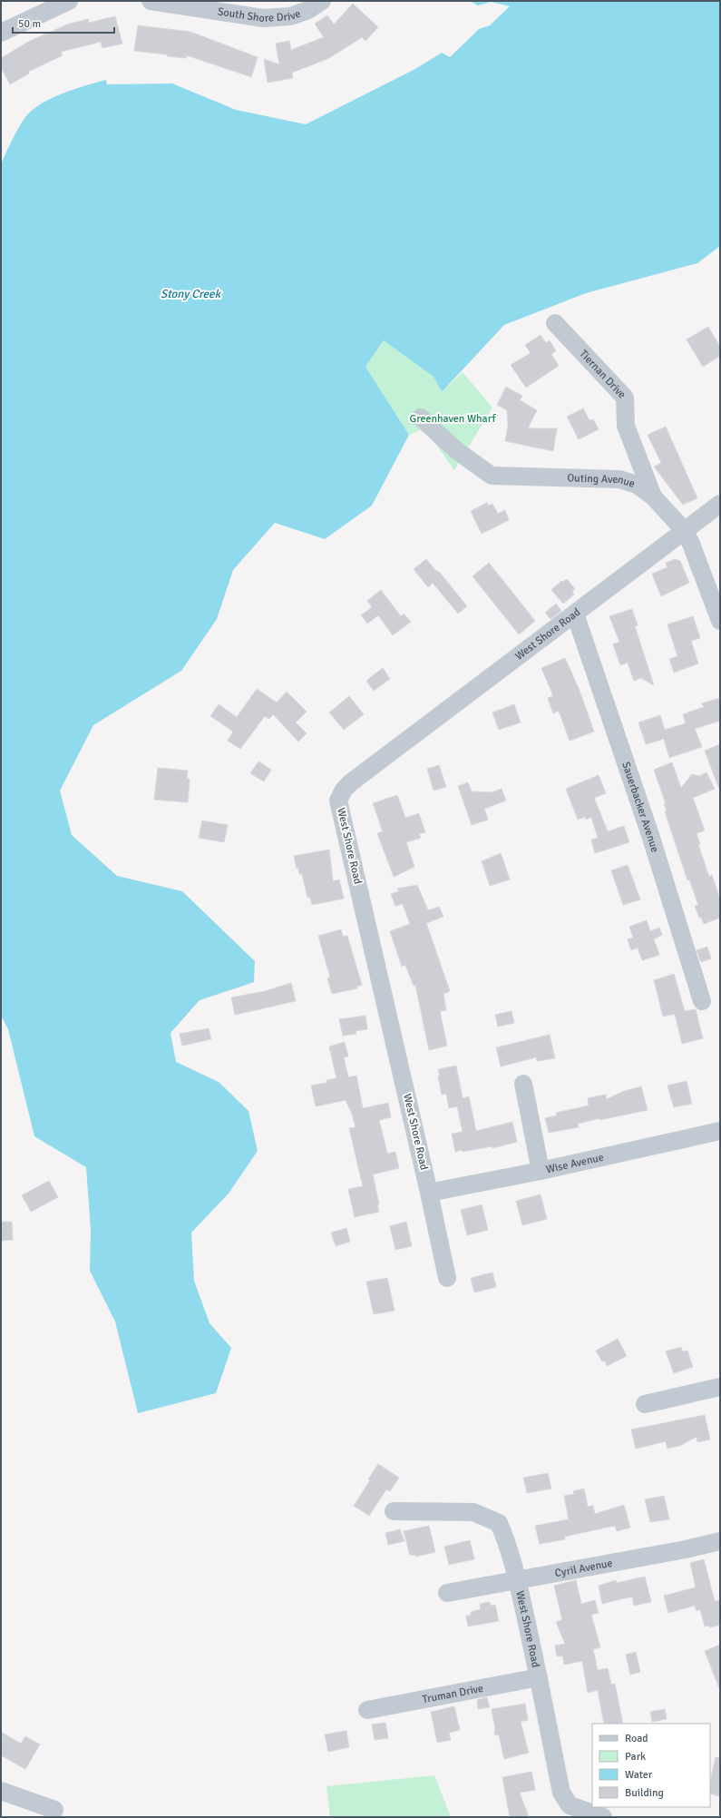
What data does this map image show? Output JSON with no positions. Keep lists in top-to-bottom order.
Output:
{
  "streets": {
    "street": [
      "South Shore Drive",
      "Tiernan Drive",
      "Outing Avenue",
      "West Shore Road",
      "Sauerbacker Avenue",
      "Wise Avenue",
      "Cyril Avenue",
      "Truman Drive"
    ]
  },
  "crossings": [
    ["Tiernan Drive", "Outing Avenue"],
    ["Outing Avenue", "West Shore Road"],
    ["West Shore Road", "Sauerbacker Avenue"],
    ["West Shore Road", "Wise Avenue"],
    ["West Shore Road", "Cyril Avenue"],
    ["West Shore Road", "Truman Drive"]
  ],
  "water": ["Stony Creek"],
  "parks": ["Greenhaven Wharf"],
  "legend": [
    "Road",
    "Park",
    "Water",
    "Building"
  ],
  "scale_bar": "50 m"
}
